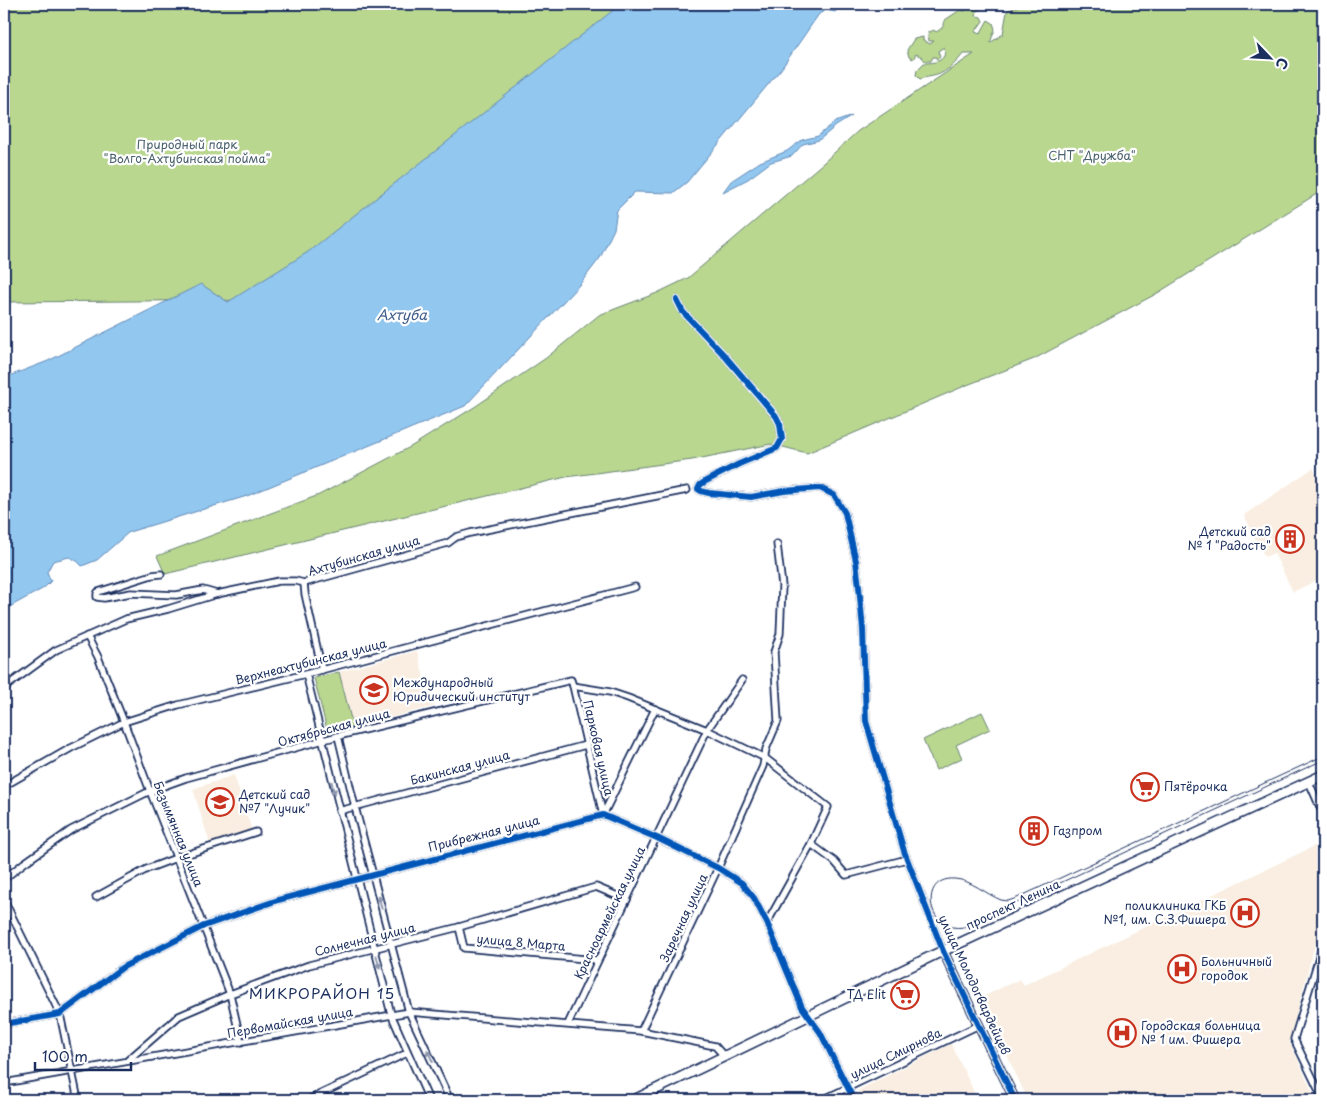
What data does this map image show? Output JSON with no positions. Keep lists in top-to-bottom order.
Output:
{
  "streets": {
    "main road": ["проспект Ленина"],
    "street": [
      "Ахтубинская улица",
      "Верхнеахтубинская улица",
      "Октябрьская улица",
      "Парковая улица",
      "Бакинская улица",
      "Безымянная улица",
      "Прибрежная улица",
      "Красноармейская улица",
      "Заречная улица",
      "Солнечная улица",
      "улица 8 Марта",
      "улица Молодогвардейцев",
      "Первомайская улица",
      "улица Смирнова"
    ]
  },
  "crossings": [
    ["Ахтубинская улица", "Безымянная улица"],
    ["Верхнеахтубинская улица", "Безымянная улица"],
    ["Октябрьская улица", "Парковая улица"],
    ["Октябрьская улица", "Безымянная улица"],
    ["Октябрьская улица", "Красноармейская улица"],
    ["Октябрьская улица", "Заречная улица"],
    ["Парковая улица", "Бакинская улица"],
    ["Парковая улица", "Прибрежная улица"],
    ["Безымянная улица", "Прибрежная улица"],
    ["Безымянная улица", "Солнечная улица"],
    ["Безымянная улица", "Первомайская улица"],
    ["проспект Ленина", "улица Молодогвардейцев"],
    ["проспект Ленина", "Первомайская улица"],
    ["Красноармейская улица", "Солнечная улица"],
    ["Красноармейская улица", "улица 8 Марта"],
    ["Красноармейская улица", "Первомайская улица"],
    ["Заречная улица", "Первомайская улица"],
    ["Солнечная улица", "улица 8 Марта"],
    ["Солнечная улица", "Первомайская улица"],
    ["улица Молодогвардейцев", "улица Смирнова"]
  ],
  "districts": ["МИКРОРАЙОН 15"],
  "water": ["Ахтуба"],
  "parks": ["Природный парк \"Волго-Ахтубинская пойма\"", "СНТ \"Дружба\""],
  "places": {
    "building": ["Детский сад № 1 \"Радость\"", "Газпром"],
    "school or university": ["Международный Юридический институт", "Детский сад №7 \"Лучик\""],
    "supermarket": ["Пятёрочка", "ТД Elit"],
    "hospital": ["поликлиника ГКБ №1, им. С.З.Фишера", "Больничный городок", "Городская больница № 1 им. Фишера"]
  },
  "scale_bar": "100 m",
  "north": "bottom right"
}
